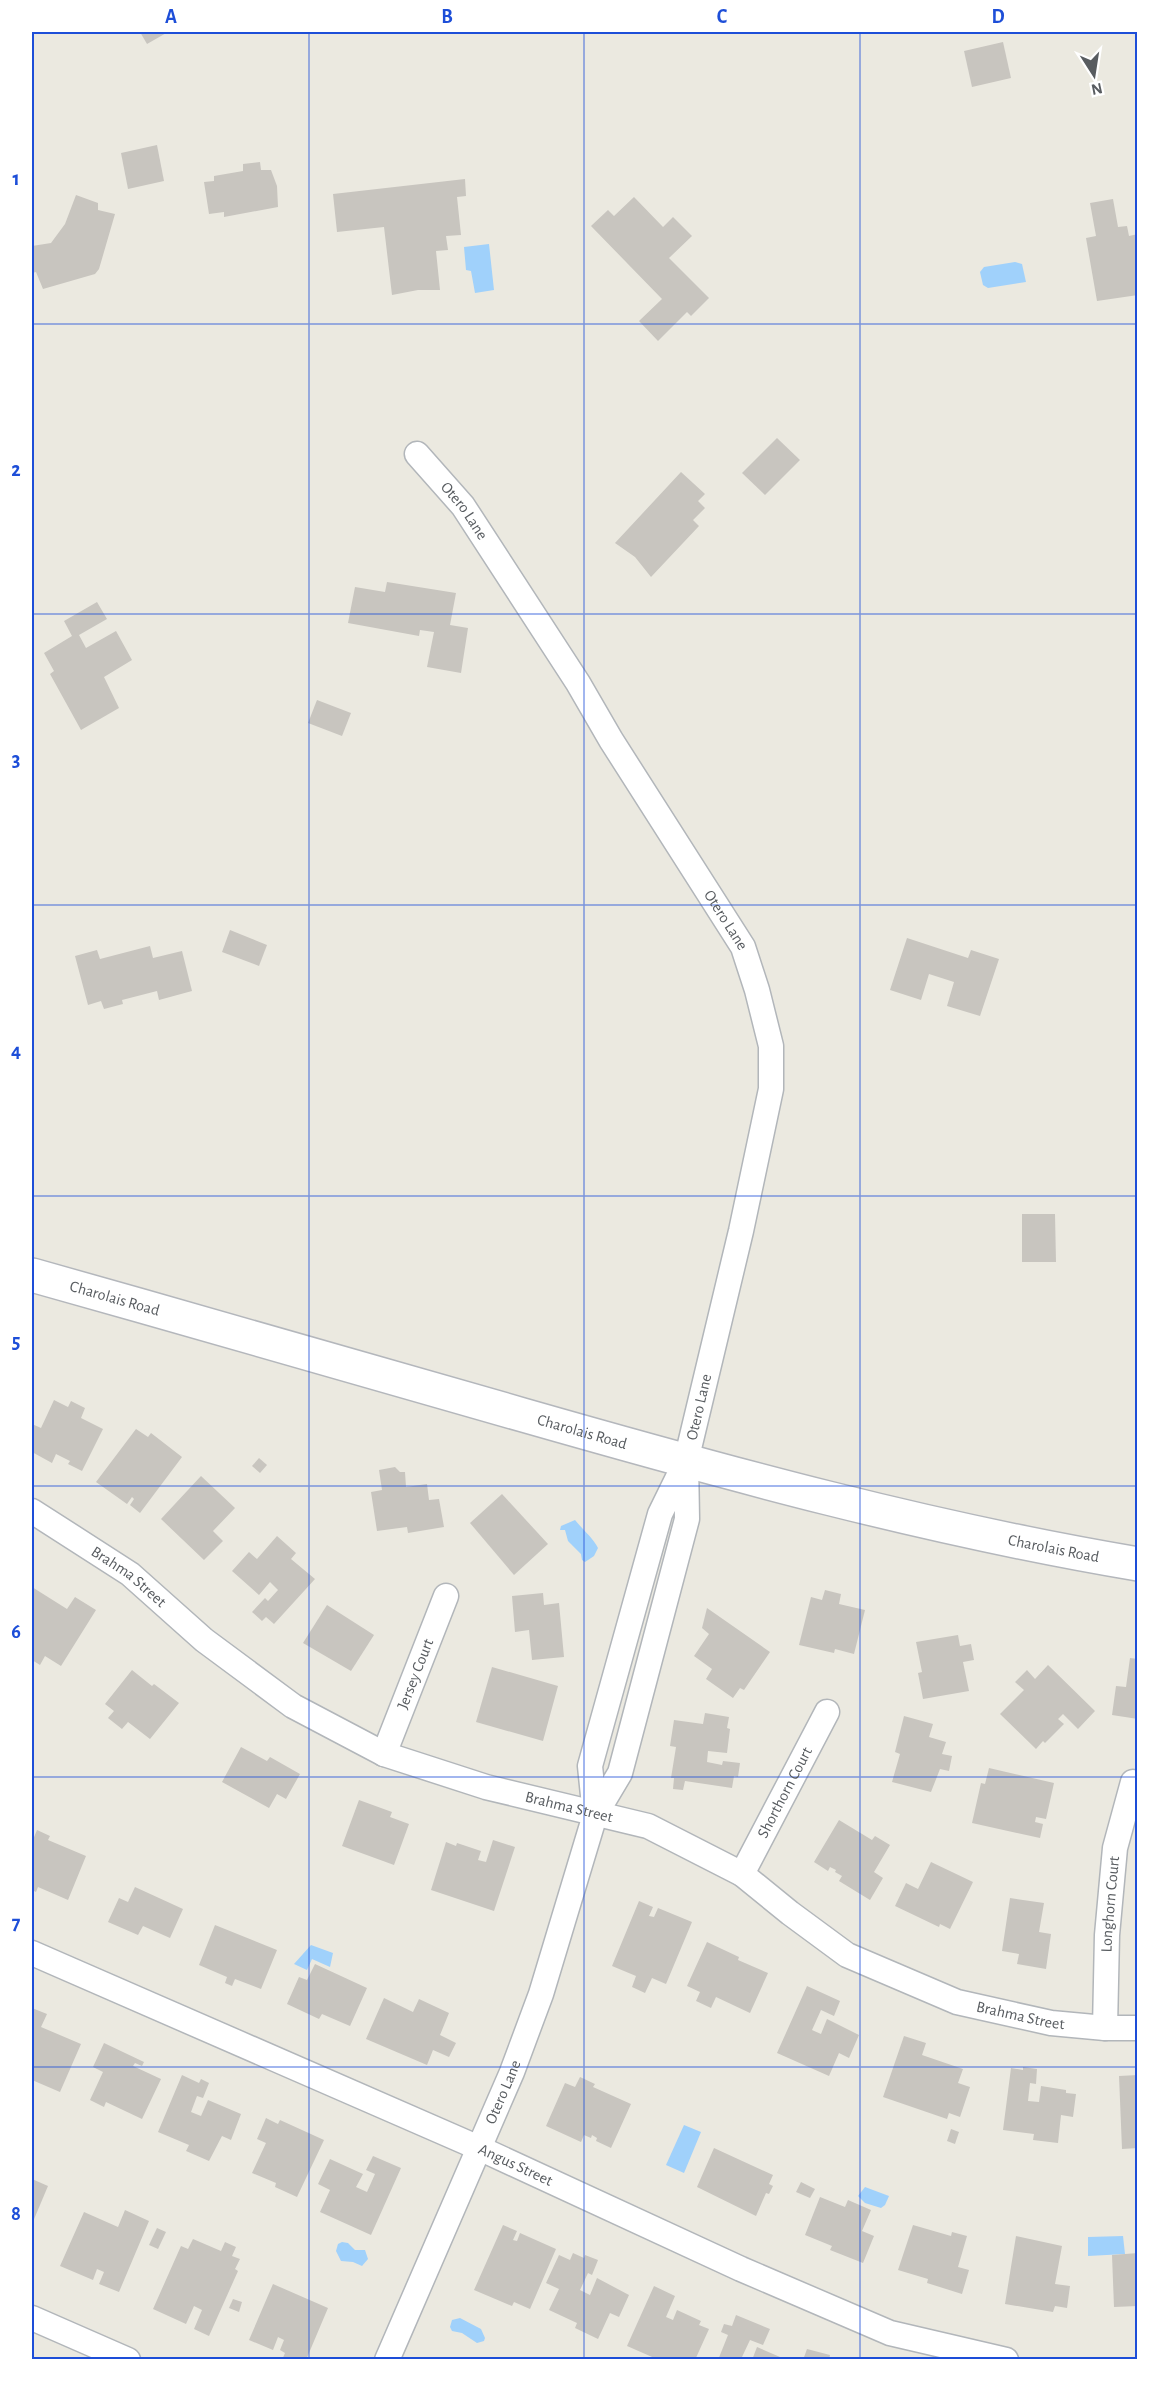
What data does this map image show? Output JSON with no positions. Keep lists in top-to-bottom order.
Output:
{
  "streets": {
    "street": [
      "Otero Lane",
      "Charolais Road",
      "Brahma Street",
      "Jersey Court",
      "Shorthorn Court",
      "Longhorn Court",
      "Angus Street"
    ]
  },
  "crossings": [
    ["Otero Lane", "Charolais Road"],
    ["Otero Lane", "Brahma Street"],
    ["Otero Lane", "Angus Street"],
    ["Brahma Street", "Jersey Court"],
    ["Brahma Street", "Shorthorn Court"],
    ["Brahma Street", "Longhorn Court"]
  ],
  "north": "bottom",
  "grid": {
    "columns": [
      "A",
      "B",
      "C",
      "D"
    ],
    "rows": [
      "1",
      "2",
      "3",
      "4",
      "5",
      "6",
      "7",
      "8"
    ]
  }
}
